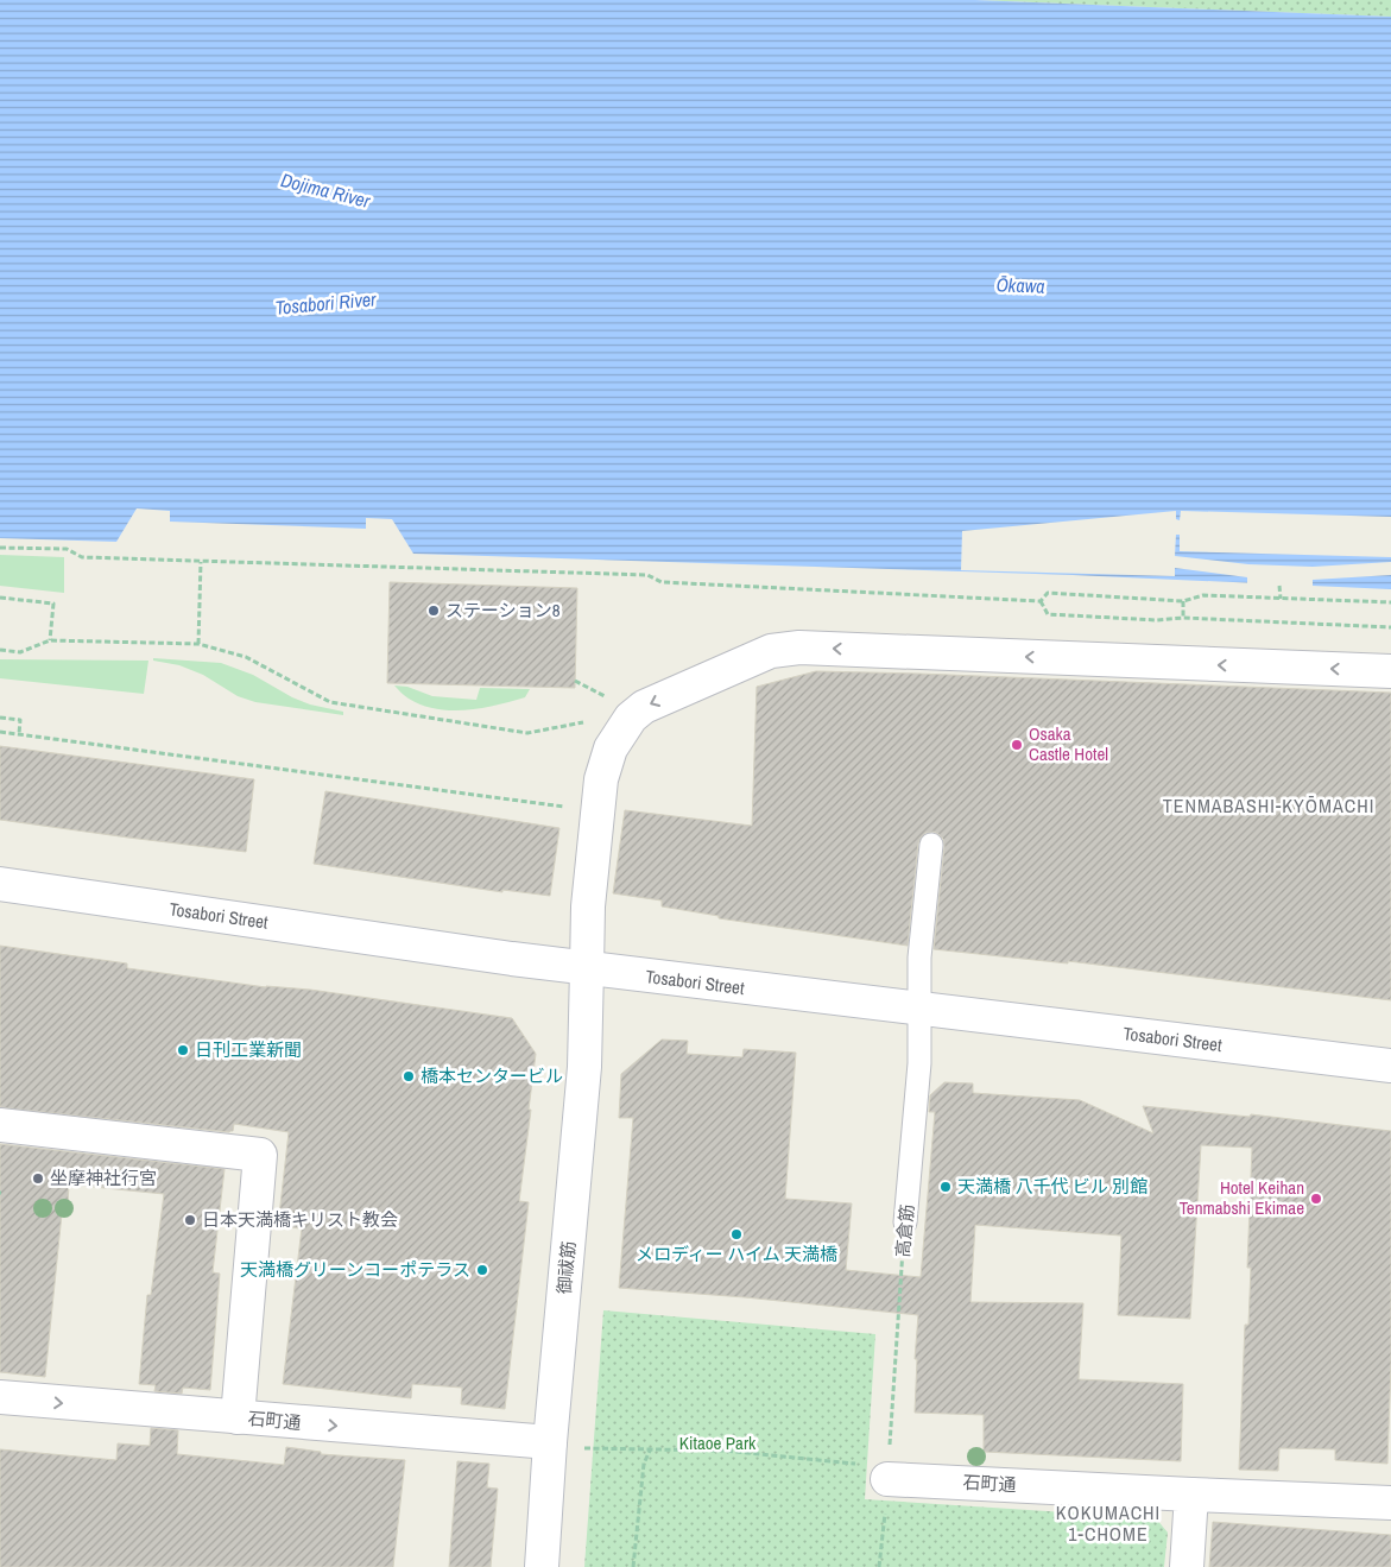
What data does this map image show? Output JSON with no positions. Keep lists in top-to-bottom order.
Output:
{
  "streets": {
    "street": ["Tosabori Street", "御祓筋", "石町通"],
    "lane": ["高倉筋"]
  },
  "crossings": [
    ["Tosabori Street", "高倉筋"],
    ["Tosabori Street", "御祓筋"],
    ["高倉筋", "石町通"],
    ["御祓筋", "石町通"]
  ],
  "one_way": ["御祓筋", "石町通"],
  "districts": ["TENMABASHI-KYŌMACHI", "KOKUMACHI 1-CHOME"],
  "water": ["Dojima River", "Ōkawa", "Tosabori River"],
  "parks": ["Kitaoe Park"],
  "places": [
    "ステーション8",
    "Osaka Castle Hotel",
    "日刊工業新聞",
    "橋本センタービル",
    "坐摩神社行宮",
    "天満橋 八千代 ビル 別館",
    "Hotel Keihan Tenmabshi Ekimae",
    "日本天満橋キリスト教会",
    "メロディー ハイム 天満橋",
    "天満橋グリーンコーポテラス"
  ]
}
